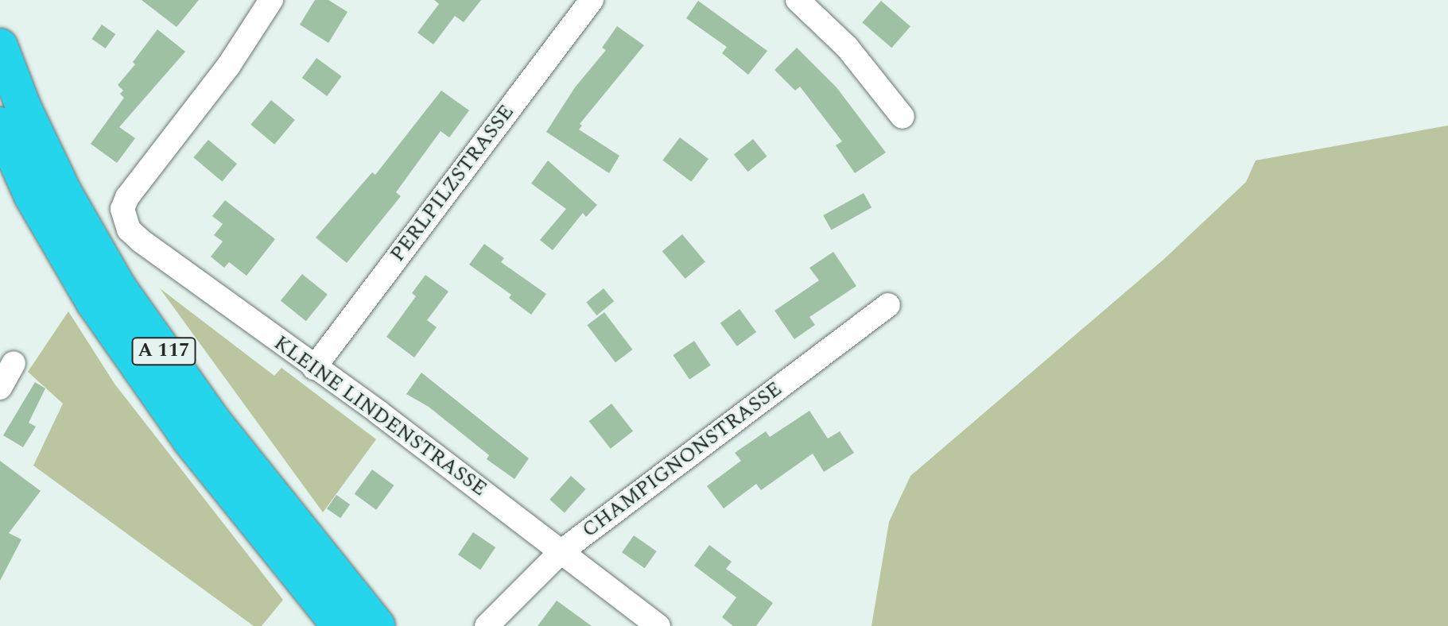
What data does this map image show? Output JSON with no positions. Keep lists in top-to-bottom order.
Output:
{
  "streets": {
    "highway": ["A 117"],
    "street": ["PERLPILZSTRASSE", "KLEINE LINDENSTRASSE", "CHAMPIGNONSTRASSE"]
  },
  "crossings": [
    ["PERLPILZSTRASSE", "KLEINE LINDENSTRASSE"],
    ["KLEINE LINDENSTRASSE", "CHAMPIGNONSTRASSE"]
  ]
}
